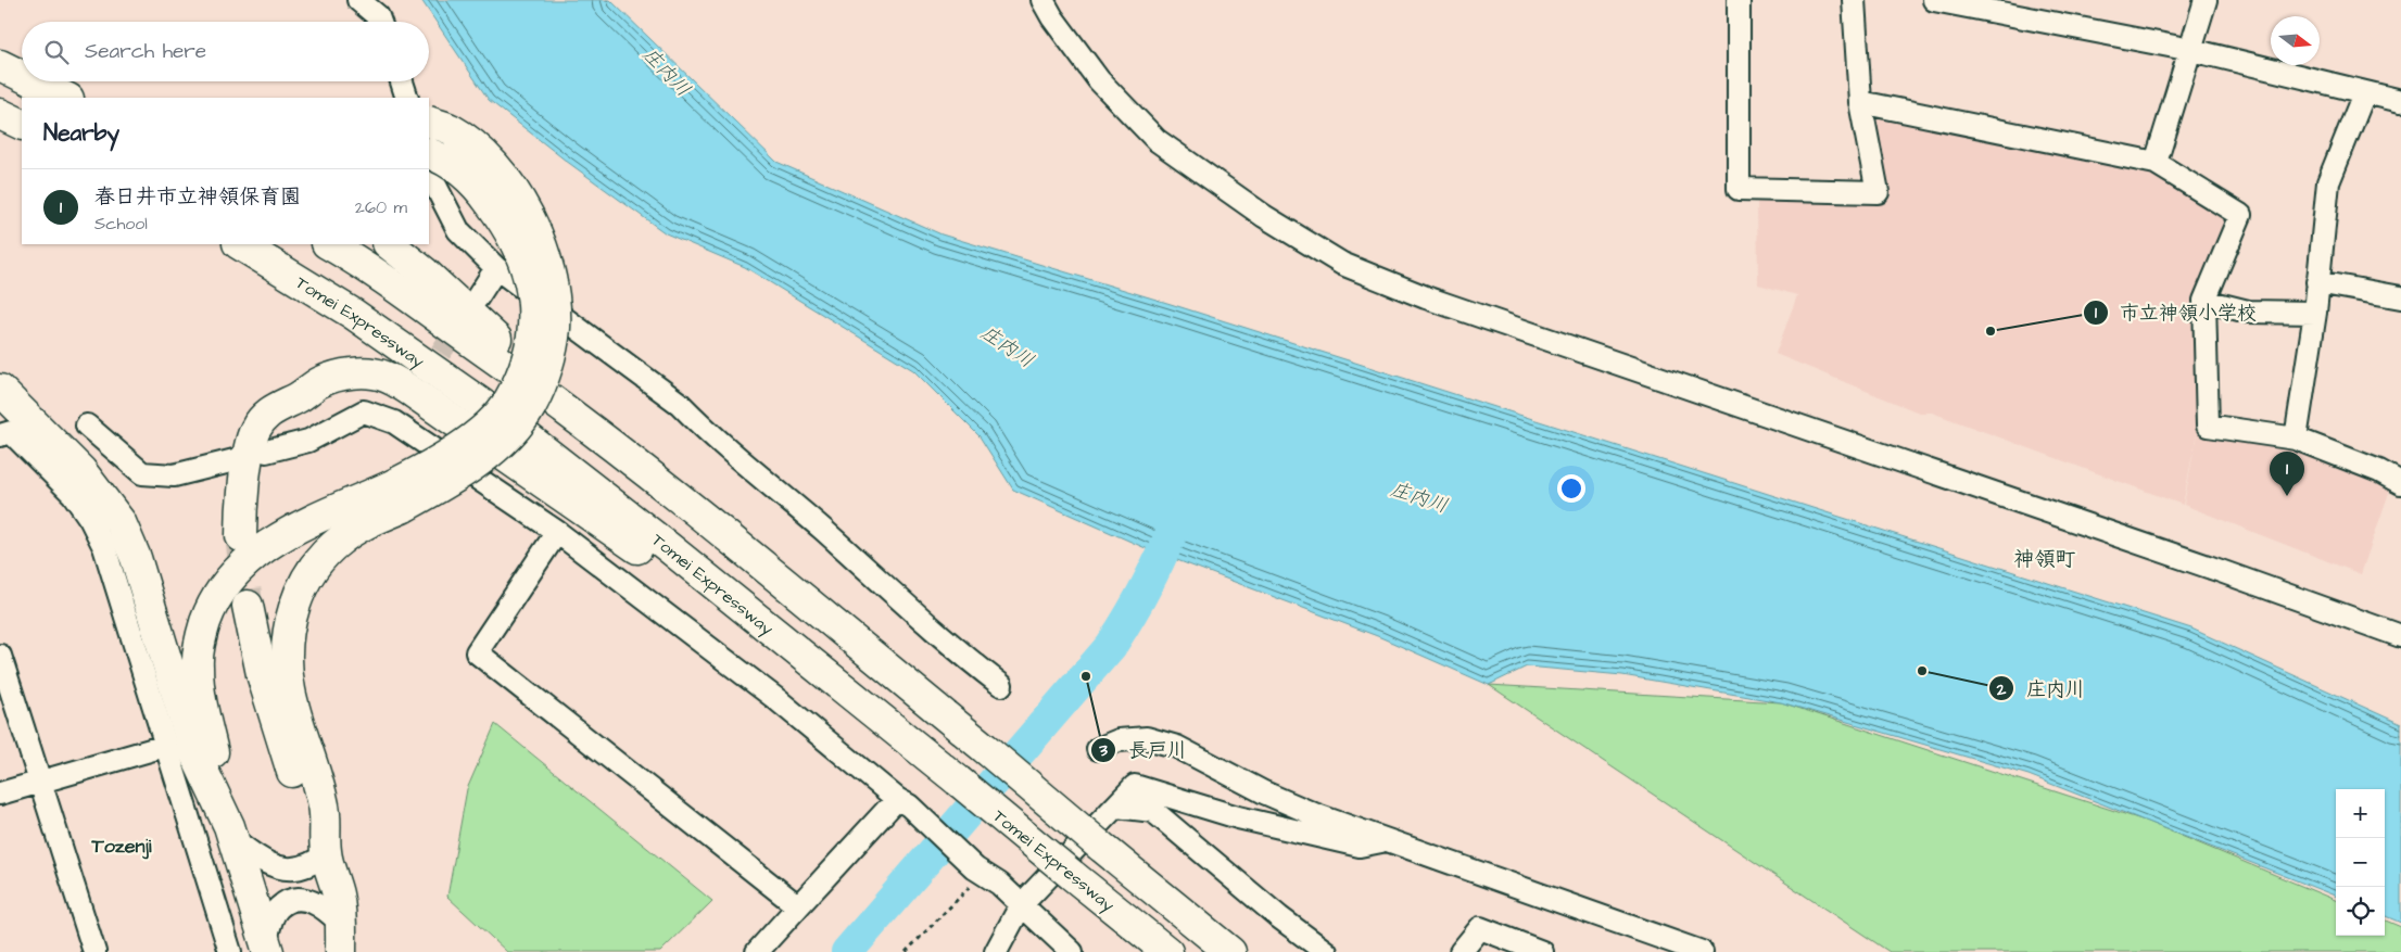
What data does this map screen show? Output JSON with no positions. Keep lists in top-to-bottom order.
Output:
{
  "streets": {
    "highway": ["Tomei Expressway"]
  },
  "districts": ["神領町", "Tozenji"],
  "water": ["庄内川"],
  "places": ["市立神領小学校", "庄内川", "長戸川"],
  "north": "right",
  "page": {
    "search": "Search here",
    "heading": "Nearby",
    "list": [
      {
        "mark": "1",
        "name": "春日井市立神領保育園",
        "note": "School",
        "value": "260 m"
      }
    ],
    "pins": "1",
    "map_buttons": ["+", "−"]
  }
}
